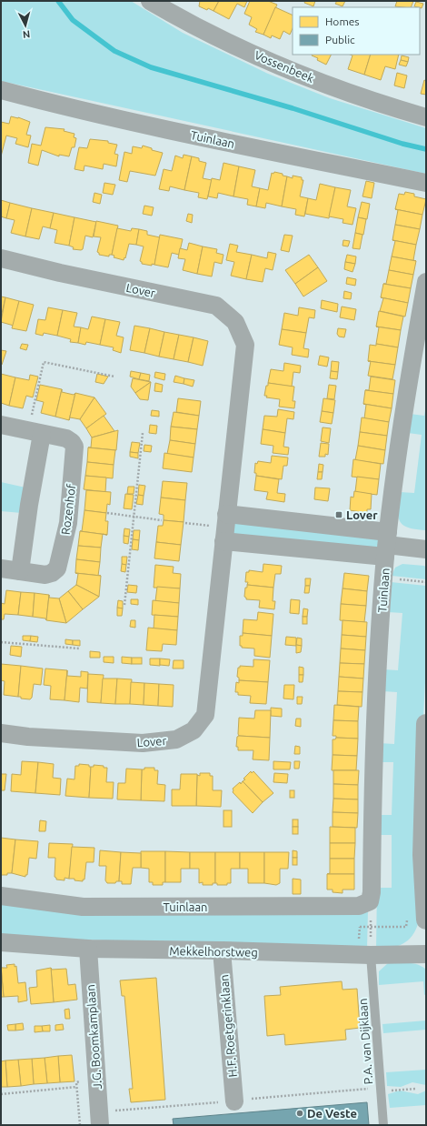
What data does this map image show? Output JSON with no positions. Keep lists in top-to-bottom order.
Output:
{
  "streets": {
    "street": [
      "Vossenbeek",
      "Tuinlaan",
      "Lover",
      "Rozenhof",
      "Mekkelhorstweg",
      "H.F. Roetgerinklaan",
      "J.G. Boomkamplaan"
    ],
    "lane": ["P.A. van Dijklaan"]
  },
  "crossings": [
    ["Mekkelhorstweg", "H.F. Roetgerinklaan"],
    ["Mekkelhorstweg", "J.G. Boomkamplaan"],
    ["Mekkelhorstweg", "P.A. van Dijklaan"]
  ],
  "places": {
    "transit": ["Lover"],
    "other": ["De Veste"]
  },
  "legend": ["Homes", "Public"],
  "north": "bottom"
}
